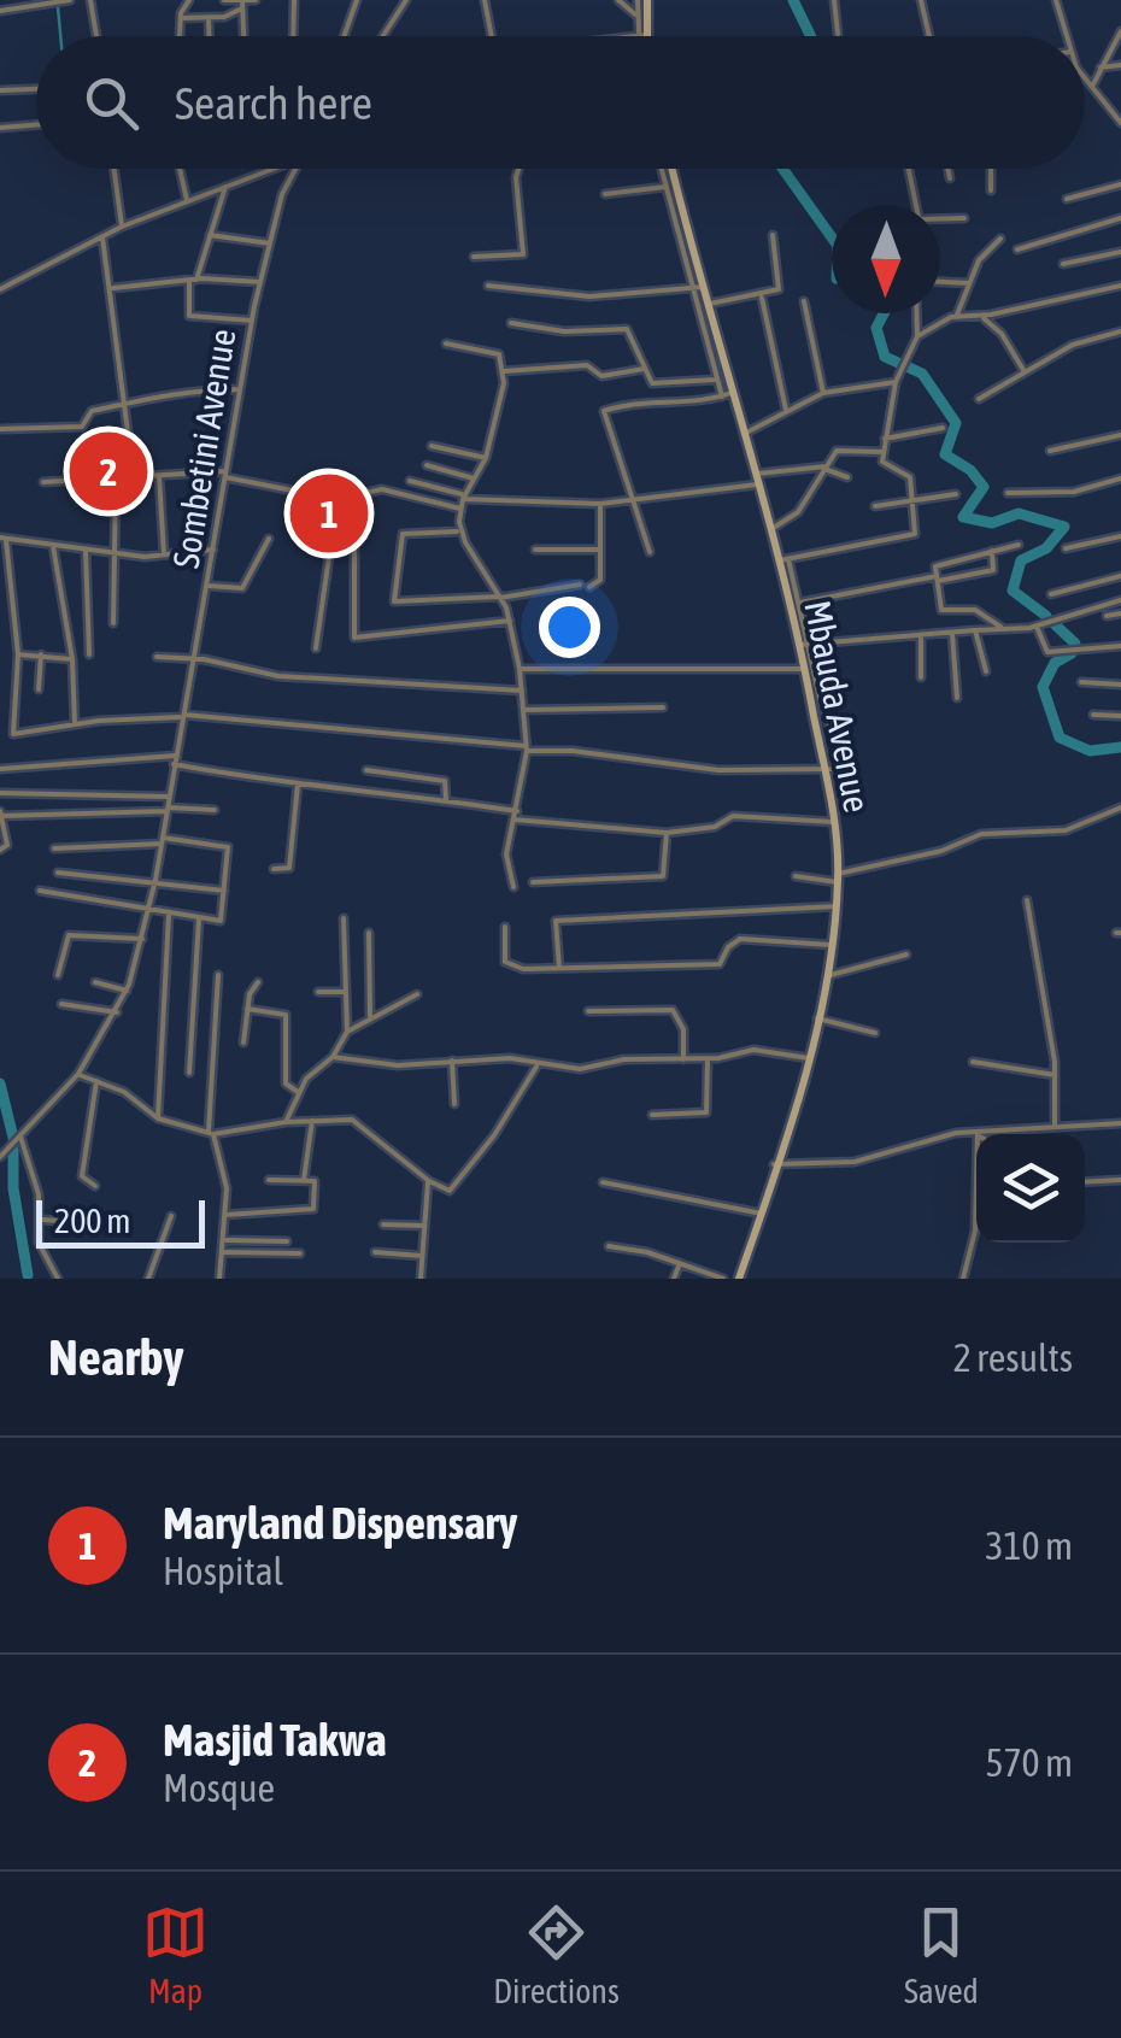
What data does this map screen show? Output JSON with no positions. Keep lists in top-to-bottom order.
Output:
{
  "streets": {
    "street": ["Sombetini Avenue", "Mbauda Avenue"]
  },
  "scale_bar": "200 m",
  "north": "bottom",
  "page": {
    "search": "Search here",
    "pins": ["2", "1"],
    "scale": "200 m",
    "heading": ["Nearby", "2 results"],
    "list": [
      {
        "mark": "1",
        "name": "Maryland Dispensary",
        "note": "Hospital",
        "value": "310 m"
      },
      {
        "mark": "2",
        "name": "Masjid Takwa",
        "note": "Mosque",
        "value": "570 m"
      }
    ],
    "nav": ["Map", "Directions", "Saved"]
  }
}
